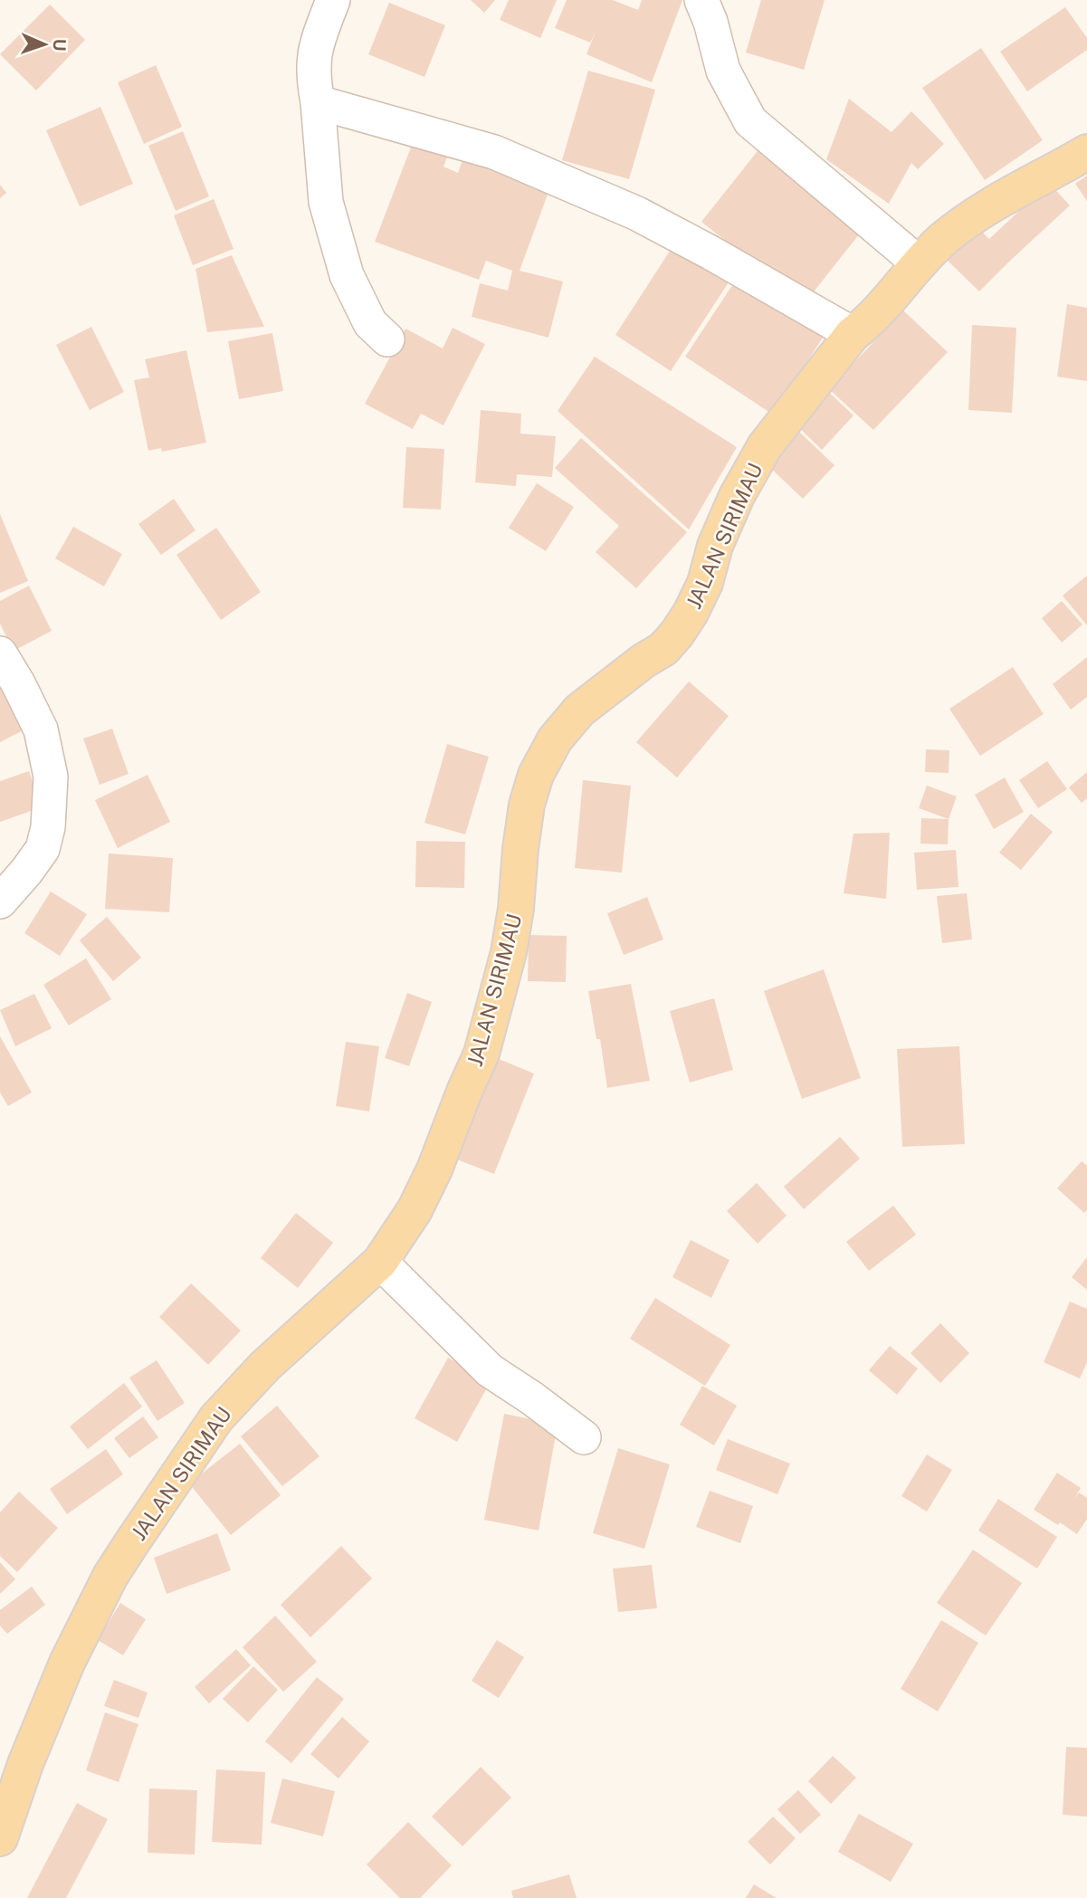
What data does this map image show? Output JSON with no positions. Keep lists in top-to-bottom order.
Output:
{
  "streets": {
    "main road": ["JALAN SIRIMAU"]
  },
  "north": "right"
}
